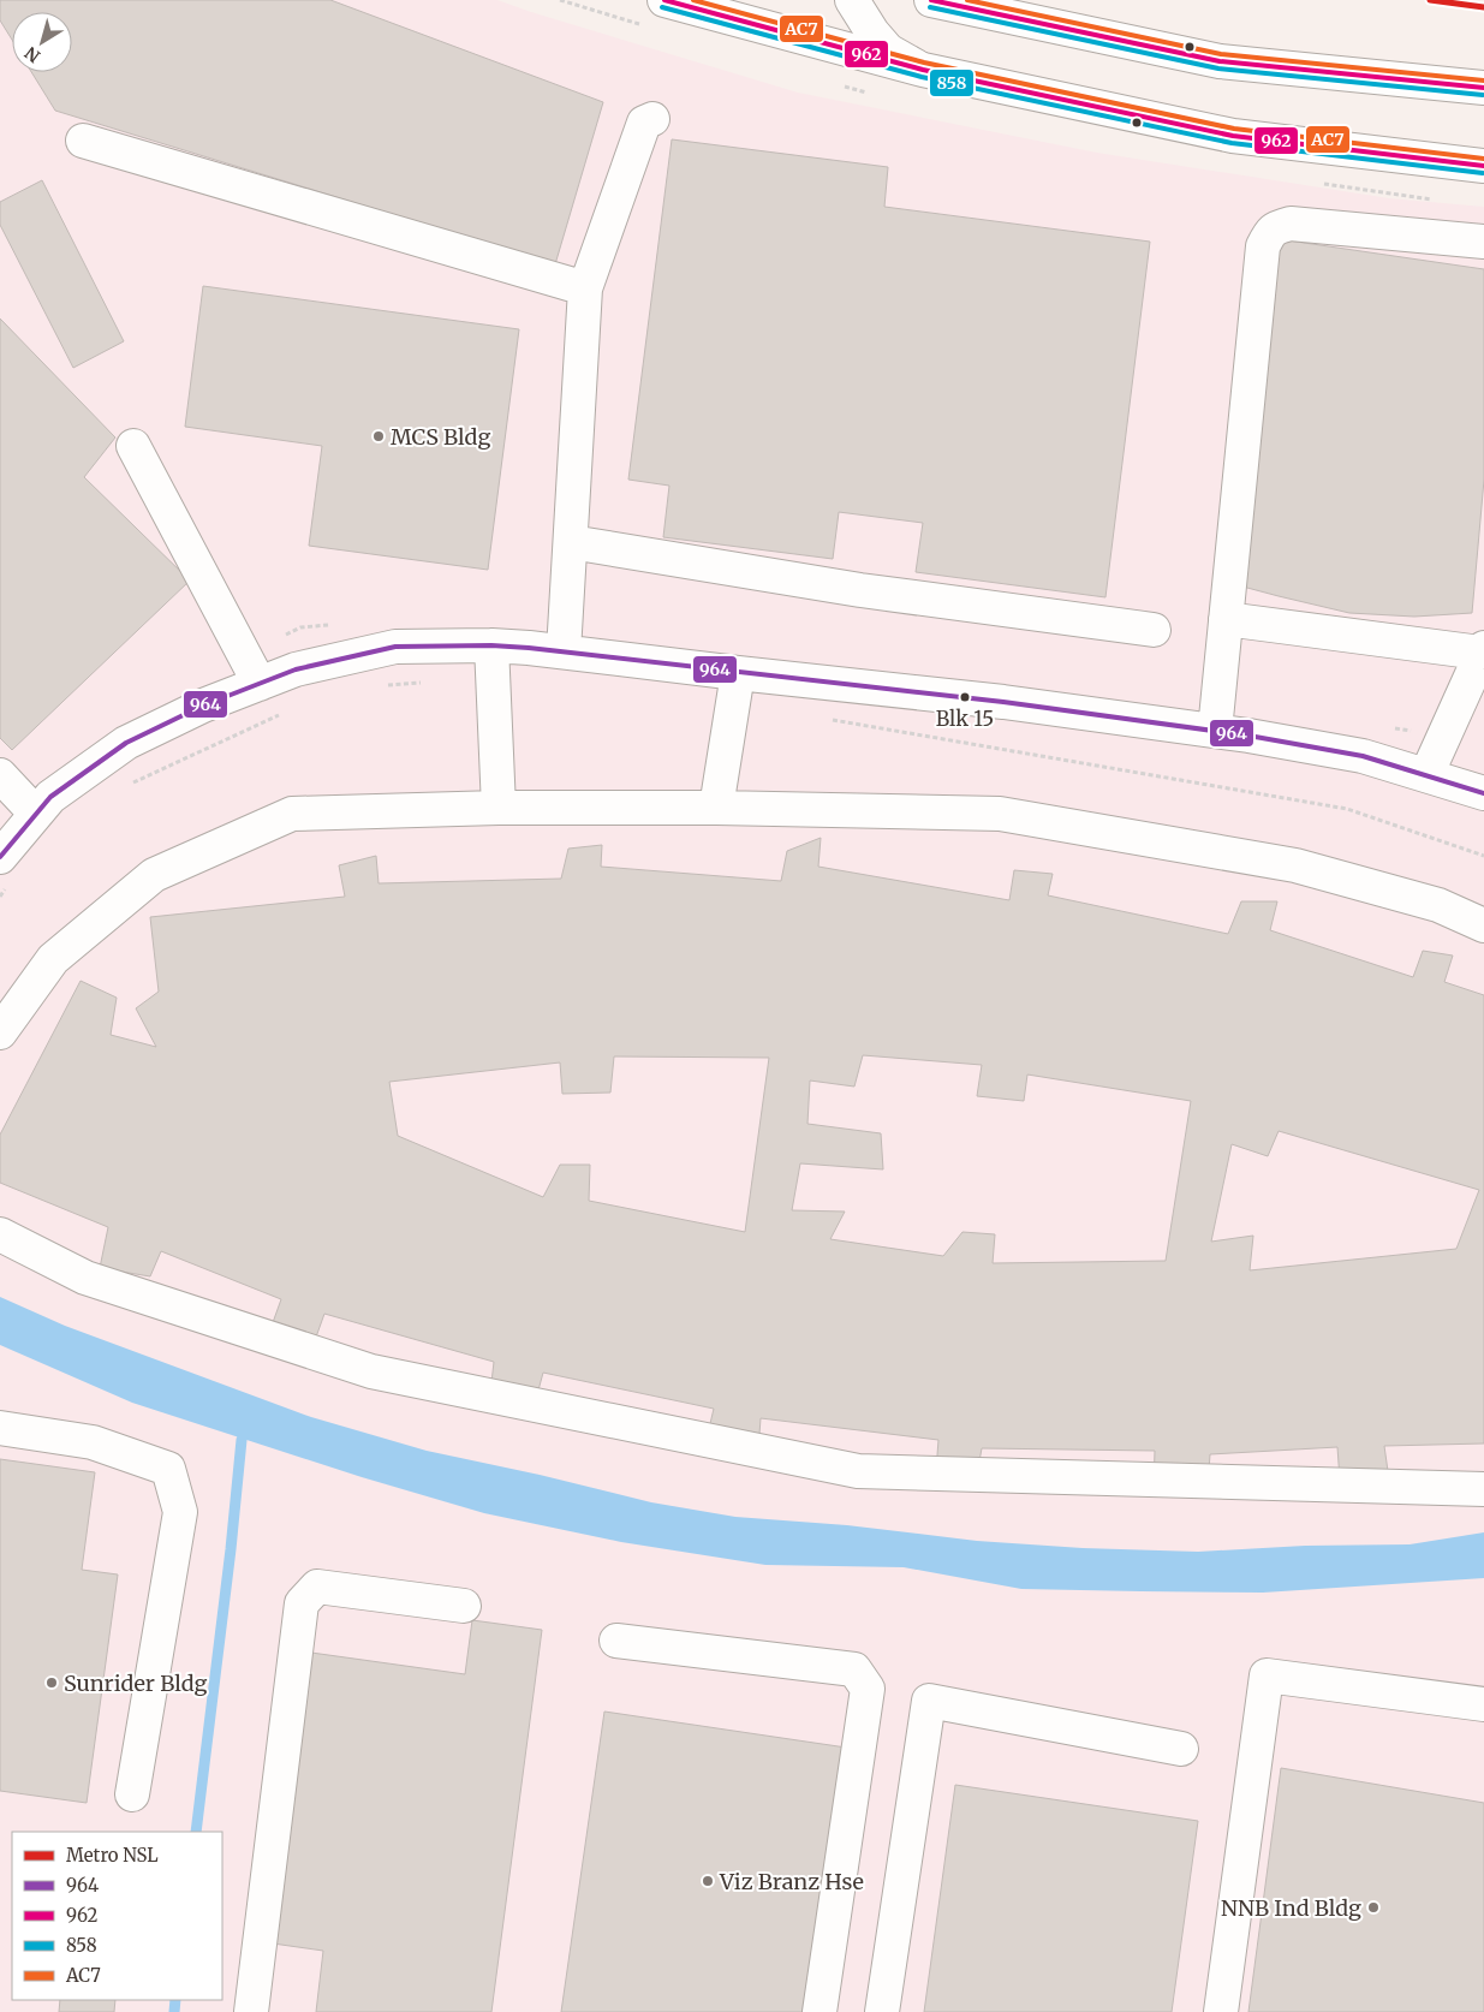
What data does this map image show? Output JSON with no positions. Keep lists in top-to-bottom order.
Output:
{
  "places": [
    "MCS Bldg",
    "Blk 15",
    "Sunrider Bldg",
    "Viz Branz Hse",
    "NNB Ind Bldg"
  ],
  "lines": [
    "metro line NSL",
    "transit line 962",
    "transit line AC7",
    "transit line 858",
    "transit line 964"
  ],
  "legend": [
    "Metro NSL",
    "964",
    "962",
    "858",
    "AC7"
  ],
  "north": "bottom left"
}
